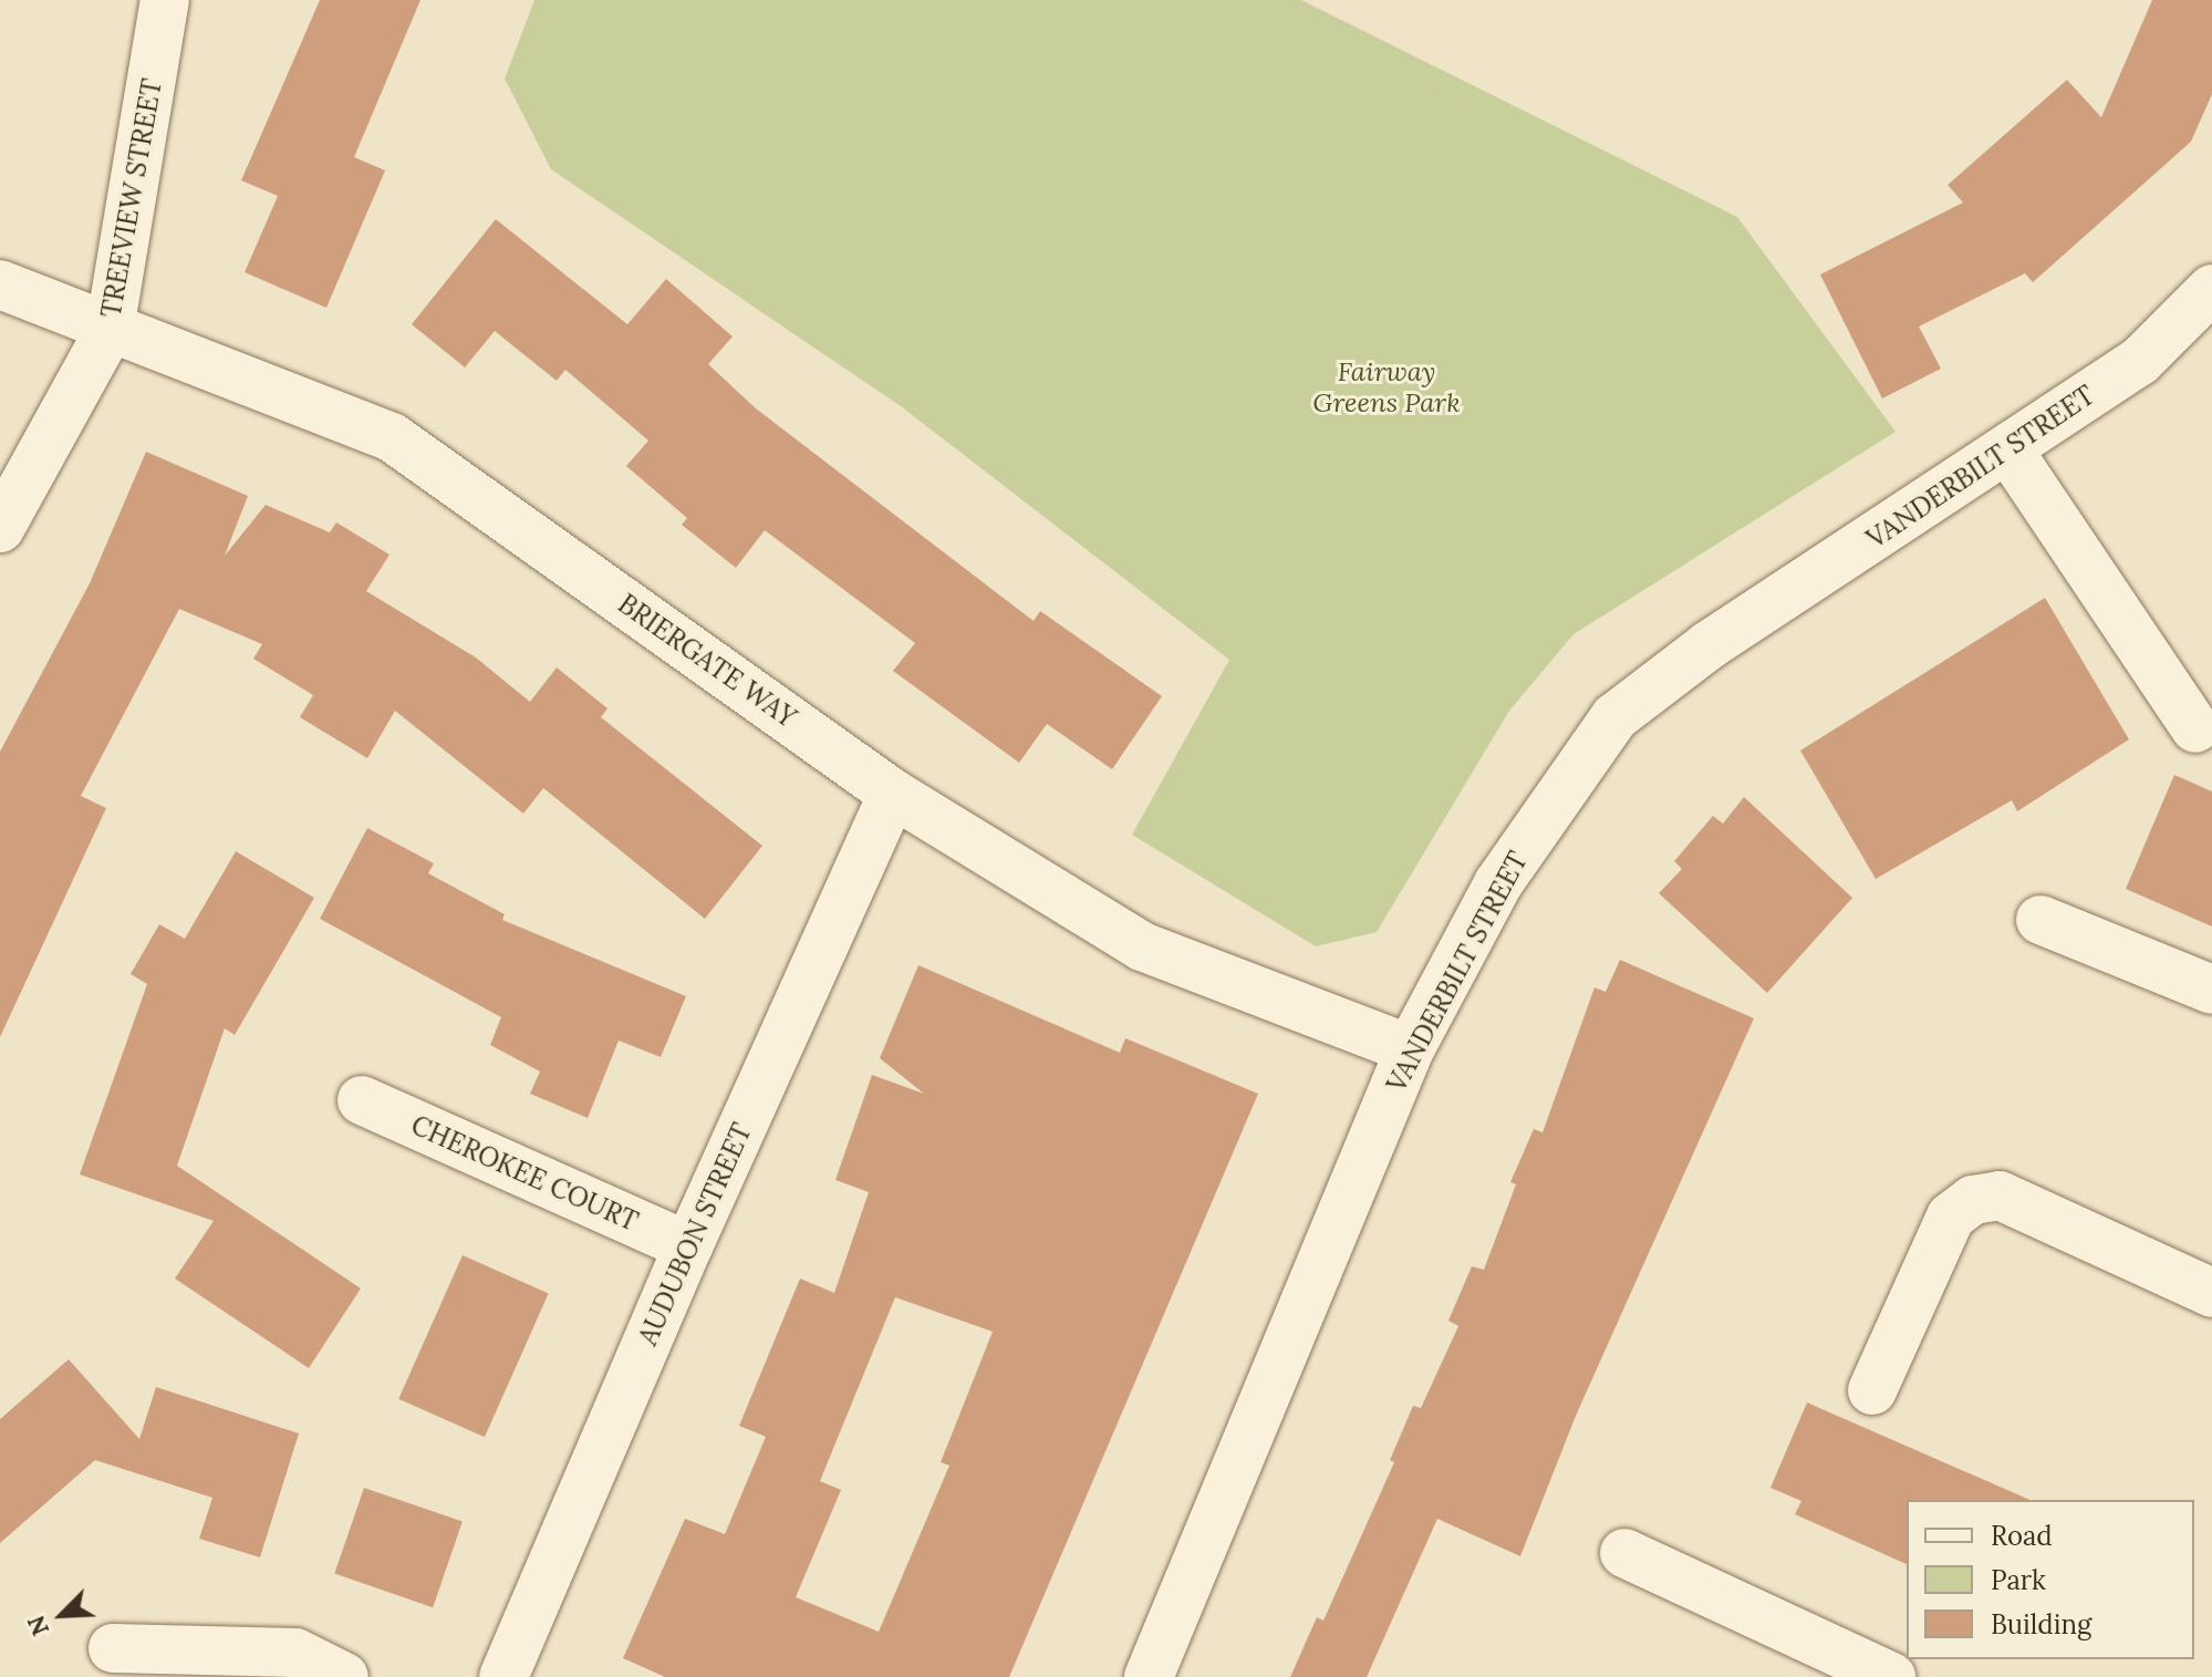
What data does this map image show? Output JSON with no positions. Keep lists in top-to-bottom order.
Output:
{
  "streets": {
    "street": [
      "TREEVIEW STREET",
      "VANDERBILT STREET",
      "BRIERGATE WAY",
      "CHEROKEE COURT",
      "AUDUBON STREET"
    ]
  },
  "crossings": [
    ["TREEVIEW STREET", "BRIERGATE WAY"],
    ["VANDERBILT STREET", "BRIERGATE WAY"],
    ["BRIERGATE WAY", "AUDUBON STREET"],
    ["CHEROKEE COURT", "AUDUBON STREET"]
  ],
  "parks": ["Fairway Greens Park"],
  "legend": ["Road", "Park", "Building"],
  "north": "bottom left"
}
